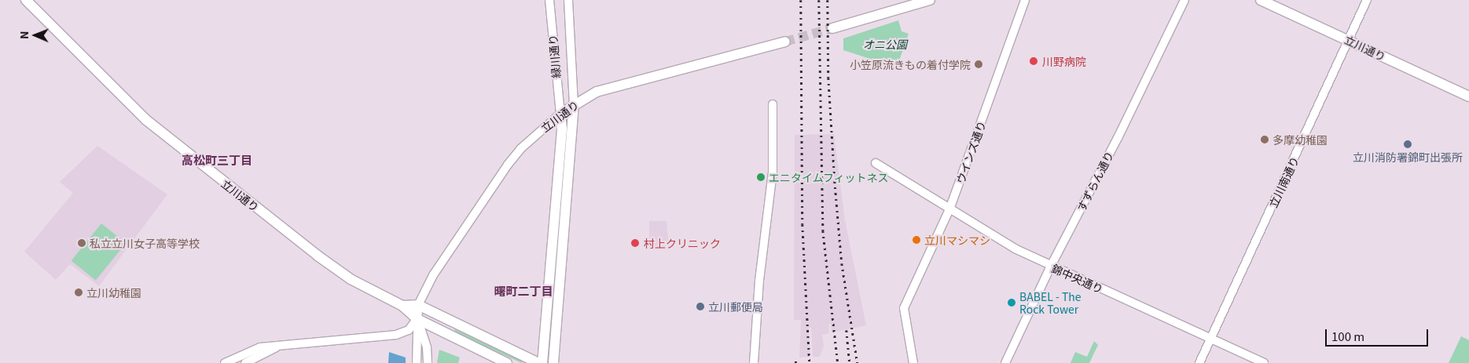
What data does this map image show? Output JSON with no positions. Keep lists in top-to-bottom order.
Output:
{
  "streets": {
    "main road": ["立川通り"],
    "street": [
      "緑川通り",
      "ウインズ通り",
      "すずらん通り",
      "立川南通り",
      "錦中央通り"
    ]
  },
  "crossings": [
    ["立川通り", "緑川通り"],
    ["立川通り", "立川南通り"],
    ["ウインズ通り", "錦中央通り"],
    ["すずらん通り", "錦中央通り"],
    ["立川南通り", "錦中央通り"]
  ],
  "districts": ["高松町三丁目", "曙町二丁目"],
  "parks": ["オニ公園"],
  "places": [
    "川野病院",
    "小笠原流きもの着付学院",
    "多摩幼稚園",
    "立川消防署錦町出張所",
    "エニタイムフィットネス",
    "立川マシマシ",
    "私立立川女子高等学校",
    "村上クリニック",
    "立川幼稚園",
    "BABEL - The Rock Tower",
    "立川郵便局"
  ],
  "scale_bar": "100 m",
  "north": "left"
}
